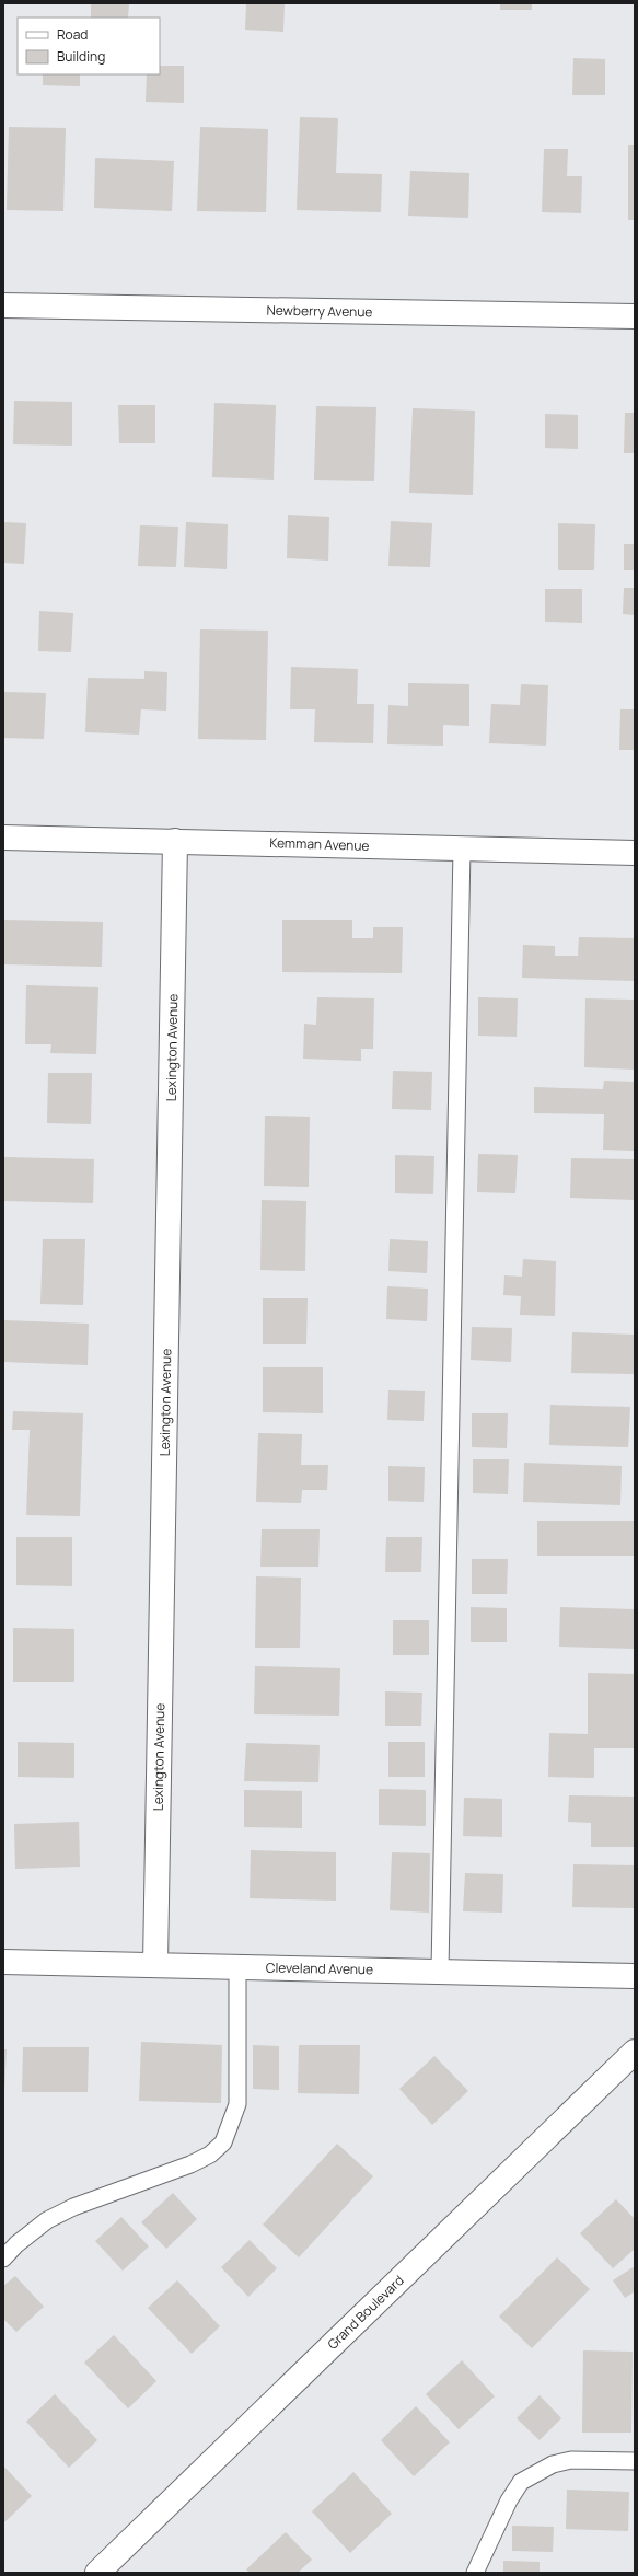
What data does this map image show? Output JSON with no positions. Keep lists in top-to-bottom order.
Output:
{
  "streets": {
    "street": [
      "Newberry Avenue",
      "Kemman Avenue",
      "Lexington Avenue",
      "Cleveland Avenue",
      "Grand Boulevard"
    ]
  },
  "crossings": [
    ["Kemman Avenue", "Lexington Avenue"],
    ["Lexington Avenue", "Cleveland Avenue"]
  ],
  "legend": ["Road", "Building"]
}
